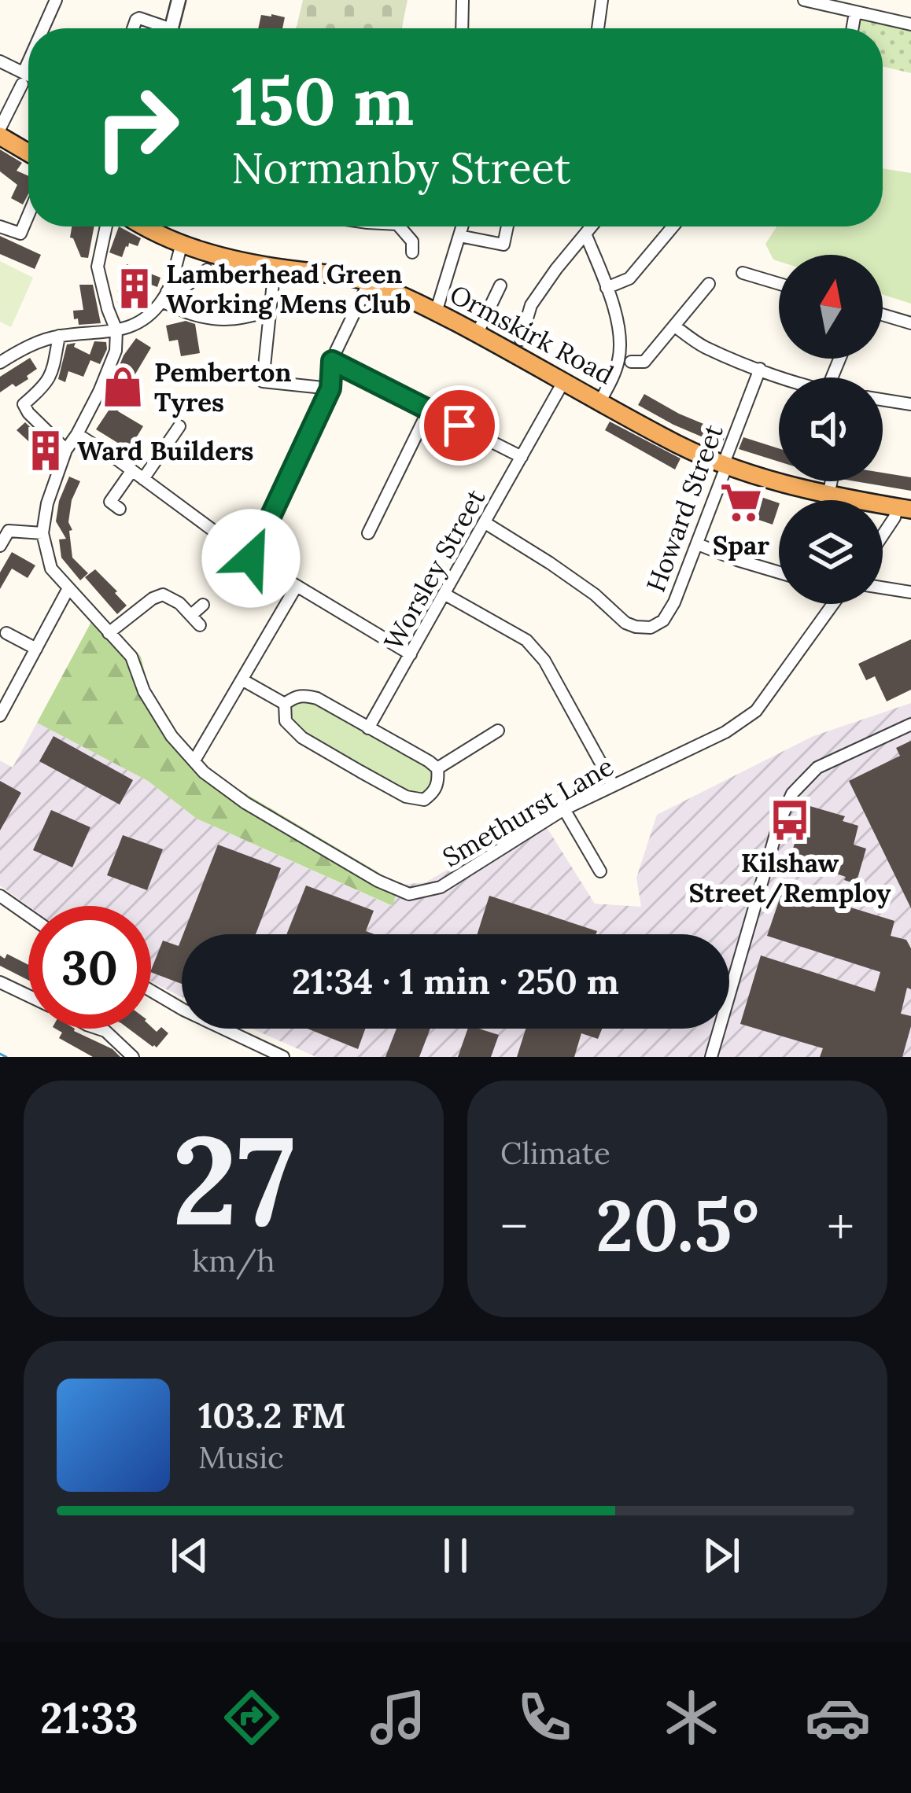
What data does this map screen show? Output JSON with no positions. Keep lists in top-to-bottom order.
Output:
{
  "streets": {
    "highway": ["Ormskirk Road"],
    "street": ["Howard Street", "Worsley Street", "Smethurst Lane"]
  },
  "crossings": [
    ["Ormskirk Road", "Howard Street"],
    ["Ormskirk Road", "Worsley Street"],
    ["Howard Street", "Worsley Street"]
  ],
  "places": {
    "building": ["Lamberhead Green Working Mens Club", "Ward Builders"],
    "shop": ["Pemberton Tyres"],
    "supermarket": ["Spar"],
    "bus stop": ["Kilshaw Street/Remploy"]
  },
  "north": "top",
  "page": {
    "turn": ["150 m", "Normanby Street"],
    "limit": "30",
    "trip": "21:34 · 1 min · 250 m",
    "tile": [
      ["27", "km/h"],
      "Climate"
    ],
    "heat": ["−", "20.5°", "+"],
    "song": ["103.2 FM", "Music"],
    "tabs": "21:33"
  }
}
